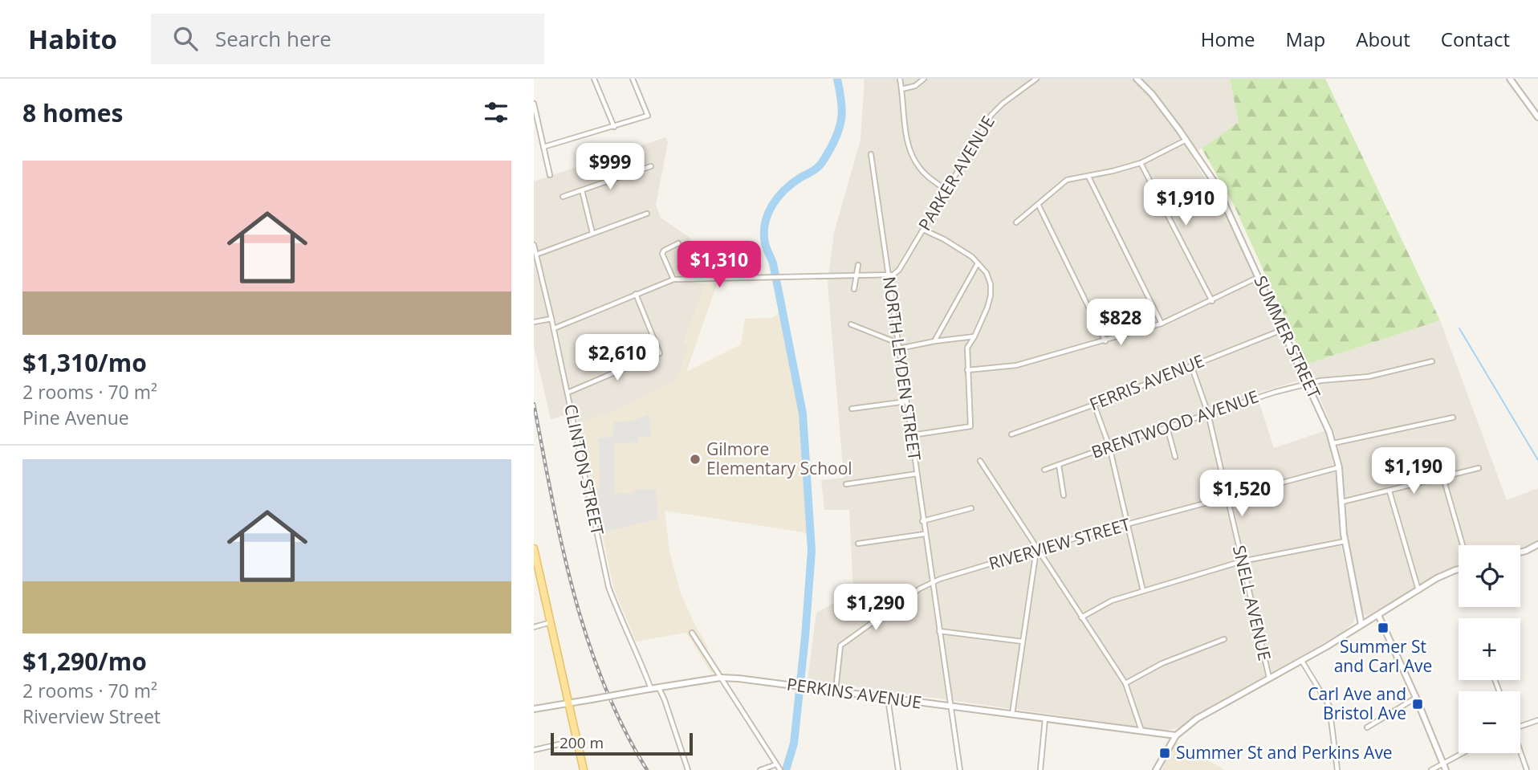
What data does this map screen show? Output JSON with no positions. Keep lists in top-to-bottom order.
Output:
{
  "streets": {
    "street": [
      "PARKER AVENUE",
      "SUMMER STREET",
      "NORTH LEYDEN STREET",
      "FERRIS AVENUE",
      "BRENTWOOD AVENUE",
      "CLINTON STREET",
      "RIVERVIEW STREET",
      "SNELL AVENUE",
      "PERKINS AVENUE"
    ]
  },
  "crossings": [
    ["PARKER AVENUE", "NORTH LEYDEN STREET"],
    ["SUMMER STREET", "FERRIS AVENUE"],
    ["SUMMER STREET", "BRENTWOOD AVENUE"],
    ["SUMMER STREET", "RIVERVIEW STREET"],
    ["NORTH LEYDEN STREET", "RIVERVIEW STREET"],
    ["NORTH LEYDEN STREET", "PERKINS AVENUE"],
    ["FERRIS AVENUE", "SNELL AVENUE"],
    ["BRENTWOOD AVENUE", "SNELL AVENUE"],
    ["CLINTON STREET", "PERKINS AVENUE"],
    ["RIVERVIEW STREET", "SNELL AVENUE"],
    ["RIVERVIEW STREET", "PERKINS AVENUE"]
  ],
  "places": {
    "other": ["Gilmore Elementary School"],
    "transit": ["Summer St and Carl Ave", "Carl Ave and Bristol Ave", "Summer St and Perkins Ave"]
  },
  "scale_bar": "200 m",
  "page": {
    "header": "Habito",
    "search": "Search here",
    "nav": [
      "Home",
      "Map",
      "About",
      "Contact"
    ],
    "heading": "8 homes",
    "price": [
      "$999",
      "$1,910",
      "$1,310",
      "$828",
      "$2,610",
      "$1,190",
      "$1,520",
      "$1,290"
    ],
    "list": [
      {
        "name": "$1,310/mo",
        "note": "2 rooms · 70 m² · Pine Avenue"
      },
      {
        "name": "$1,290/mo",
        "note": "2 rooms · 70 m² · Riverview Street"
      }
    ],
    "map_buttons": ["+", "−"],
    "scale": "200 m"
  }
}
